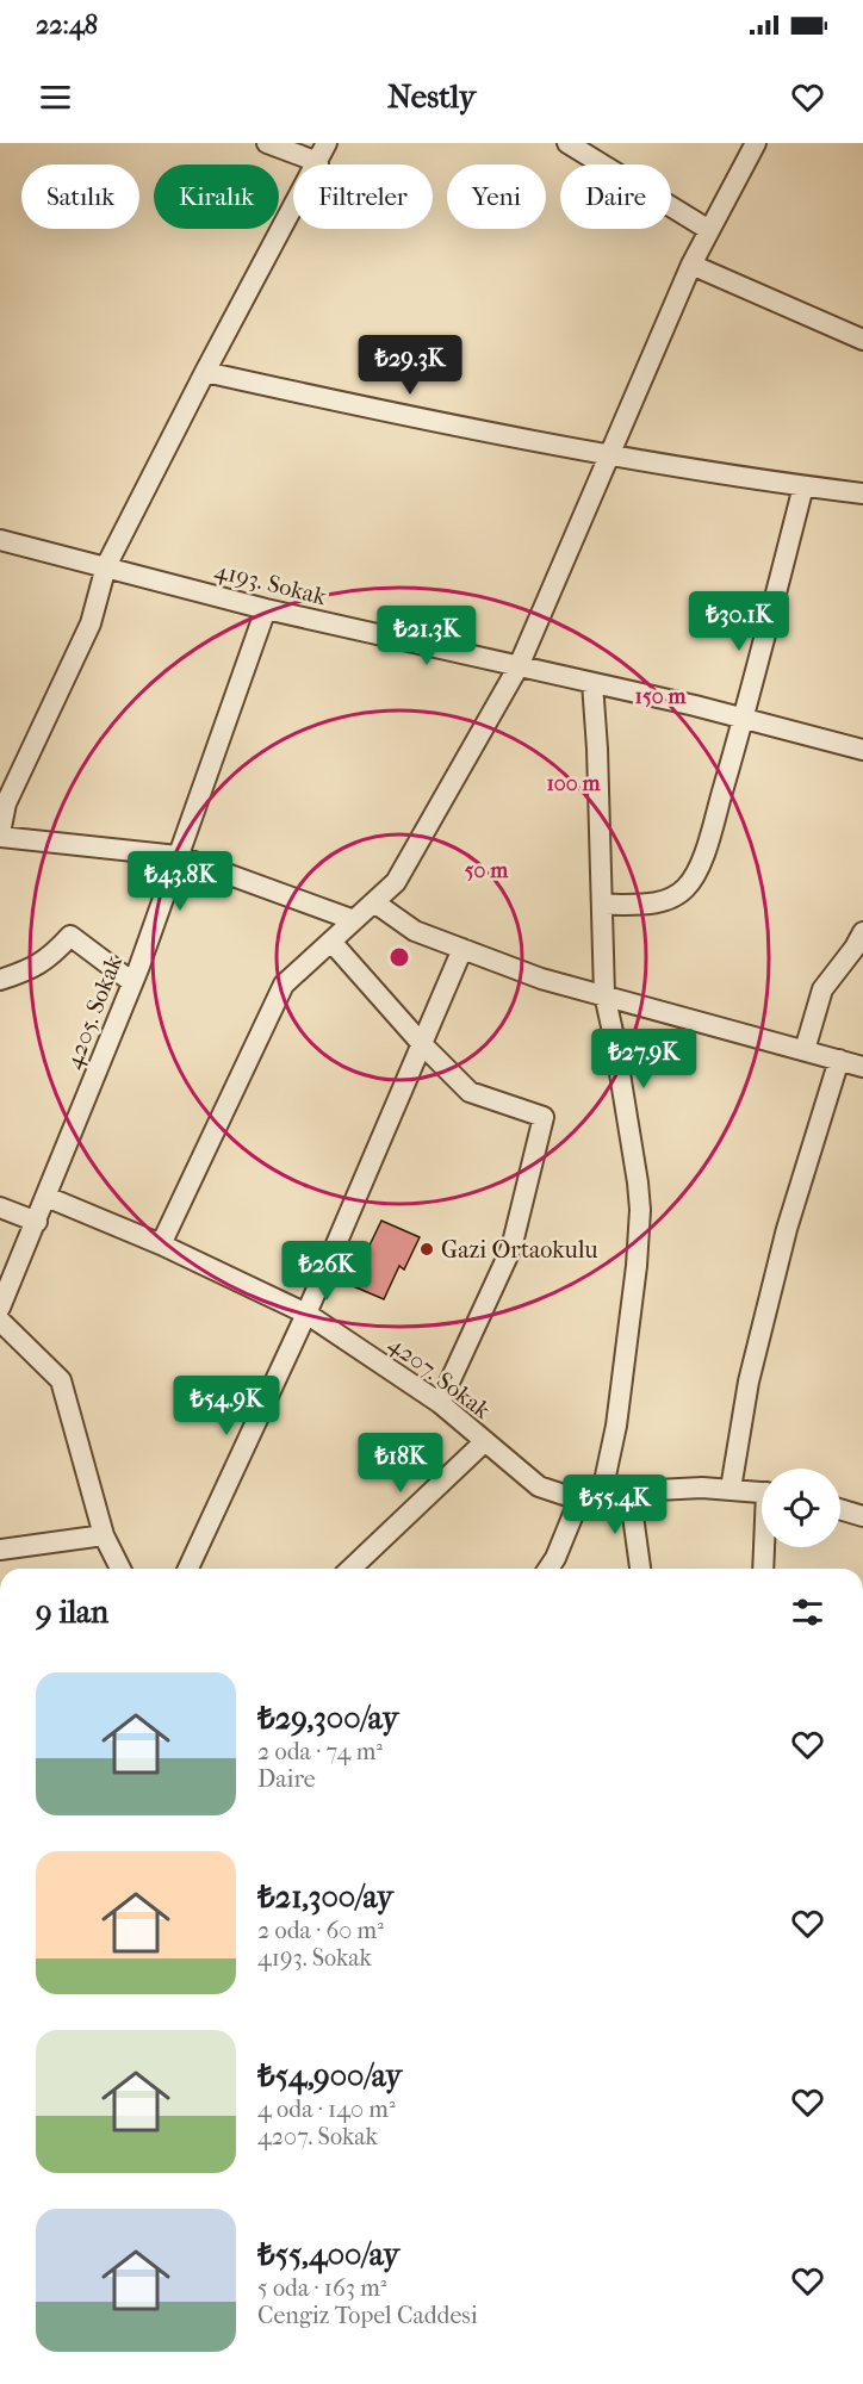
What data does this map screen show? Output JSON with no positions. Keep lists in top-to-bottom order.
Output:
{
  "streets": {
    "street": ["4193. Sokak", "4205. Sokak", "4207. Sokak"]
  },
  "crossings": [
    ["4193. Sokak", "4205. Sokak"],
    ["4205. Sokak", "4207. Sokak"]
  ],
  "places": ["Gazi Ortaokulu"],
  "page": {
    "status": "22:48",
    "header": "Nestly",
    "chip": [
      "Satılık",
      "Kiralık",
      "Filtreler",
      "Yeni",
      "Daire"
    ],
    "price": [
      "₺29.3K",
      "₺30.1K",
      "₺21.3K",
      "₺43.8K",
      "₺27.9K",
      "₺26K",
      "₺54.9K",
      "₺18K",
      "₺55.4K"
    ],
    "heading": "9 ilan",
    "list": [
      {
        "name": "₺29,300/ay",
        "note": "2 oda · 74 m² · Daire"
      },
      {
        "name": "₺21,300/ay",
        "note": "2 oda · 60 m² · 4193. Sokak"
      },
      {
        "name": "₺54,900/ay",
        "note": "4 oda · 140 m² · 4207. Sokak"
      },
      {
        "name": "₺55,400/ay",
        "note": "5 oda · 163 m² · Cengiz Topel Caddesi"
      }
    ]
  },
  "rings": ["150 m", "100 m", "50 m"]
}
